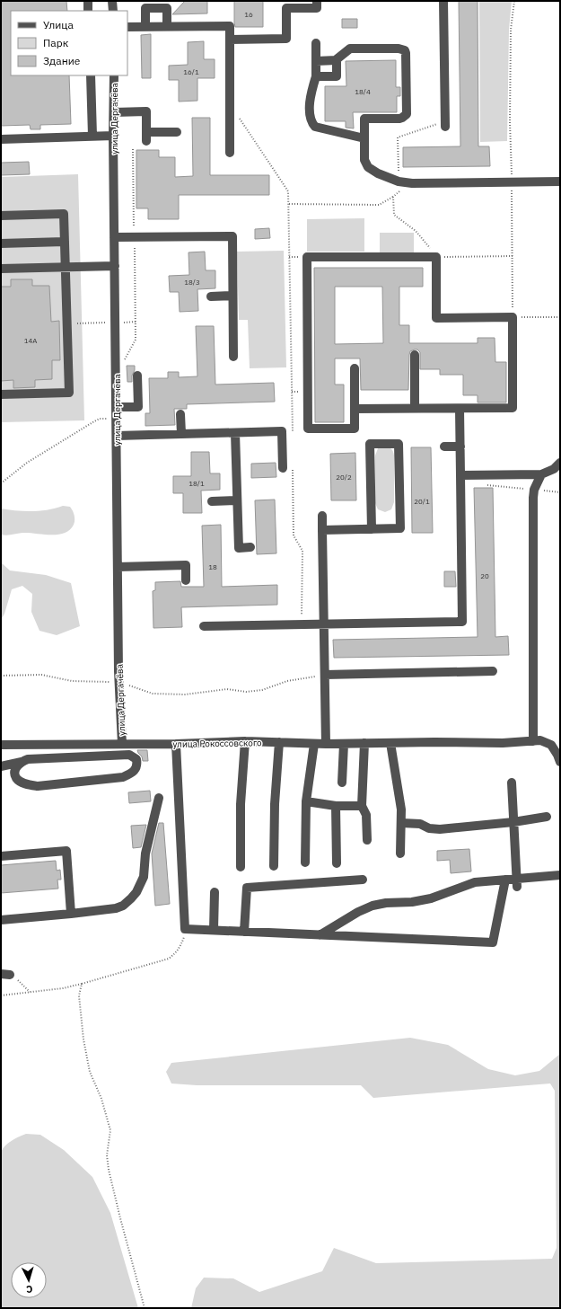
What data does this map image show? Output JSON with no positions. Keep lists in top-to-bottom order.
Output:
{
  "streets": {
    "street": ["улица Дергачёва", "улица Рокоссовского"]
  },
  "crossings": [
    ["улица Дергачёва", "улица Рокоссовского"]
  ],
  "house_numbers": [
    "16",
    "16/1",
    "18/4",
    "18/3",
    "14А",
    "20/2",
    "18/1",
    "20/1",
    "18",
    "20"
  ],
  "legend": ["Улица", "Парк", "Здание"],
  "north": "bottom"
}
